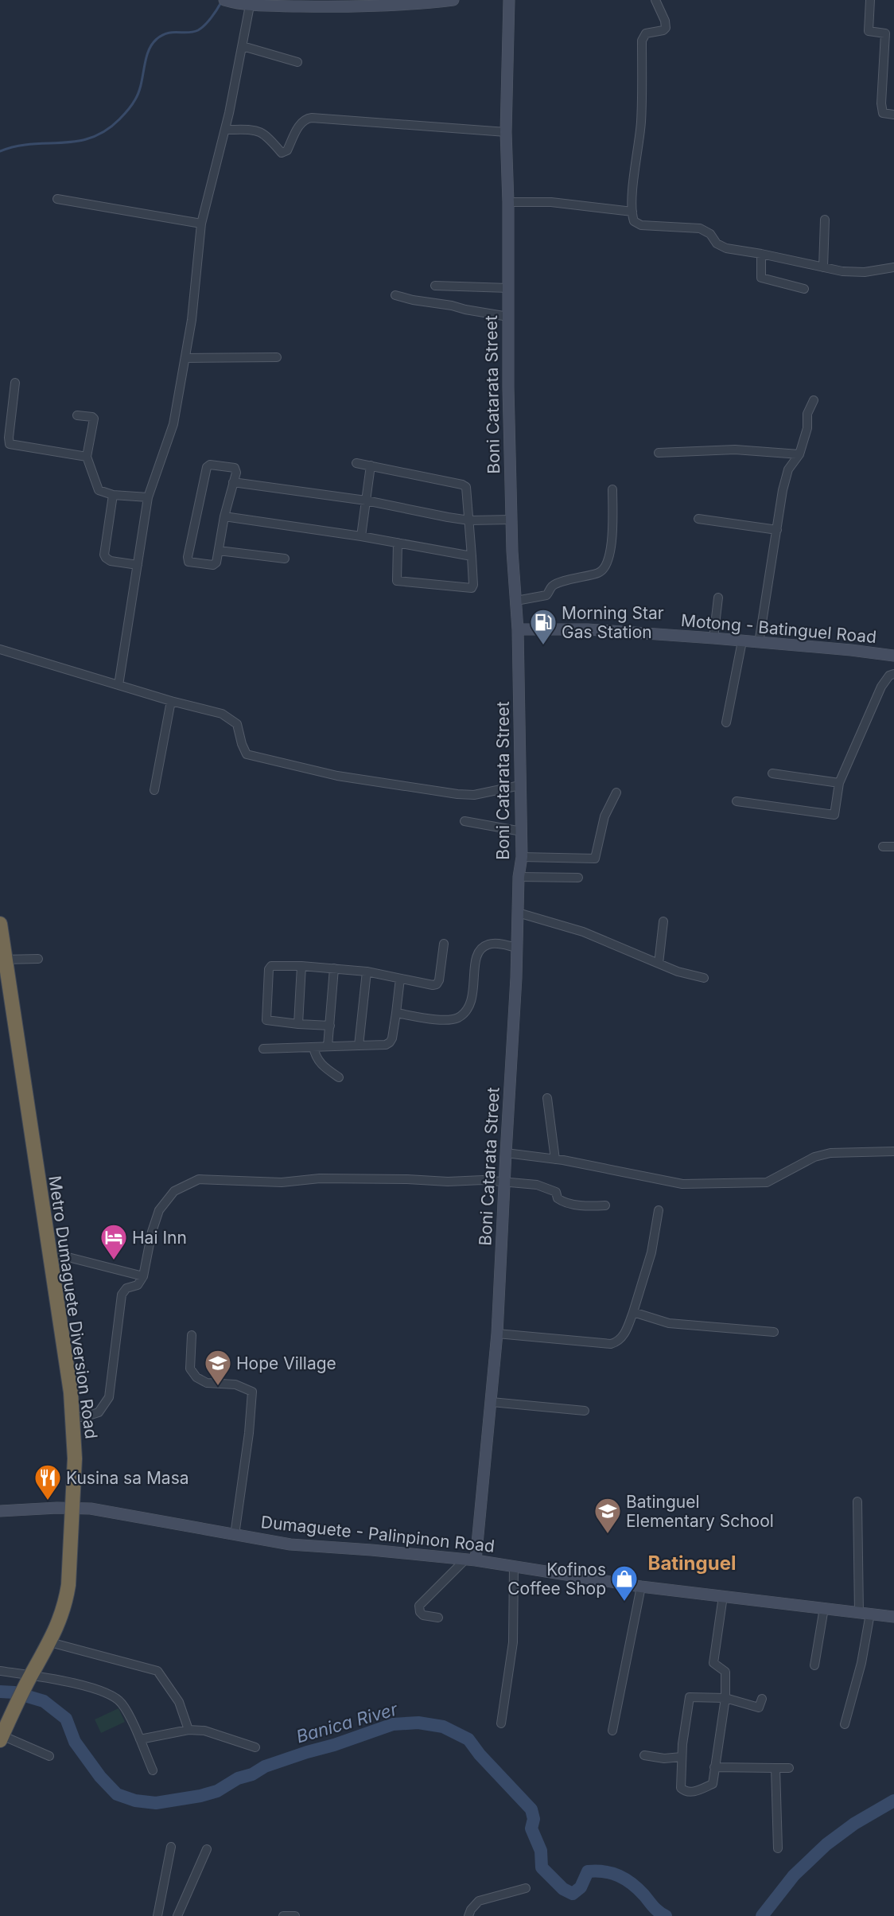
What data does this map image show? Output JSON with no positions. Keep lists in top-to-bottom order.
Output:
{
  "streets": {
    "highway": ["Metro Dumaguete Diversion Road"],
    "street": ["Boni Catarata Street", "Motong - Batinguel Road", "Dumaguete - Palinpinon Road"]
  },
  "crossings": [
    ["Boni Catarata Street", "Motong - Batinguel Road"],
    ["Boni Catarata Street", "Dumaguete - Palinpinon Road"],
    ["Metro Dumaguete Diversion Road", "Dumaguete - Palinpinon Road"]
  ],
  "districts": ["Batinguel"],
  "water": ["Banica River"],
  "places": {
    "fuel station": ["Morning Star Gas Station"],
    "hotel": ["Hai Inn"],
    "school or university": ["Hope Village", "Batinguel Elementary School"],
    "restaurant": ["Kusina sa Masa"],
    "shop": ["Kofinos Coffee Shop"]
  }
}
